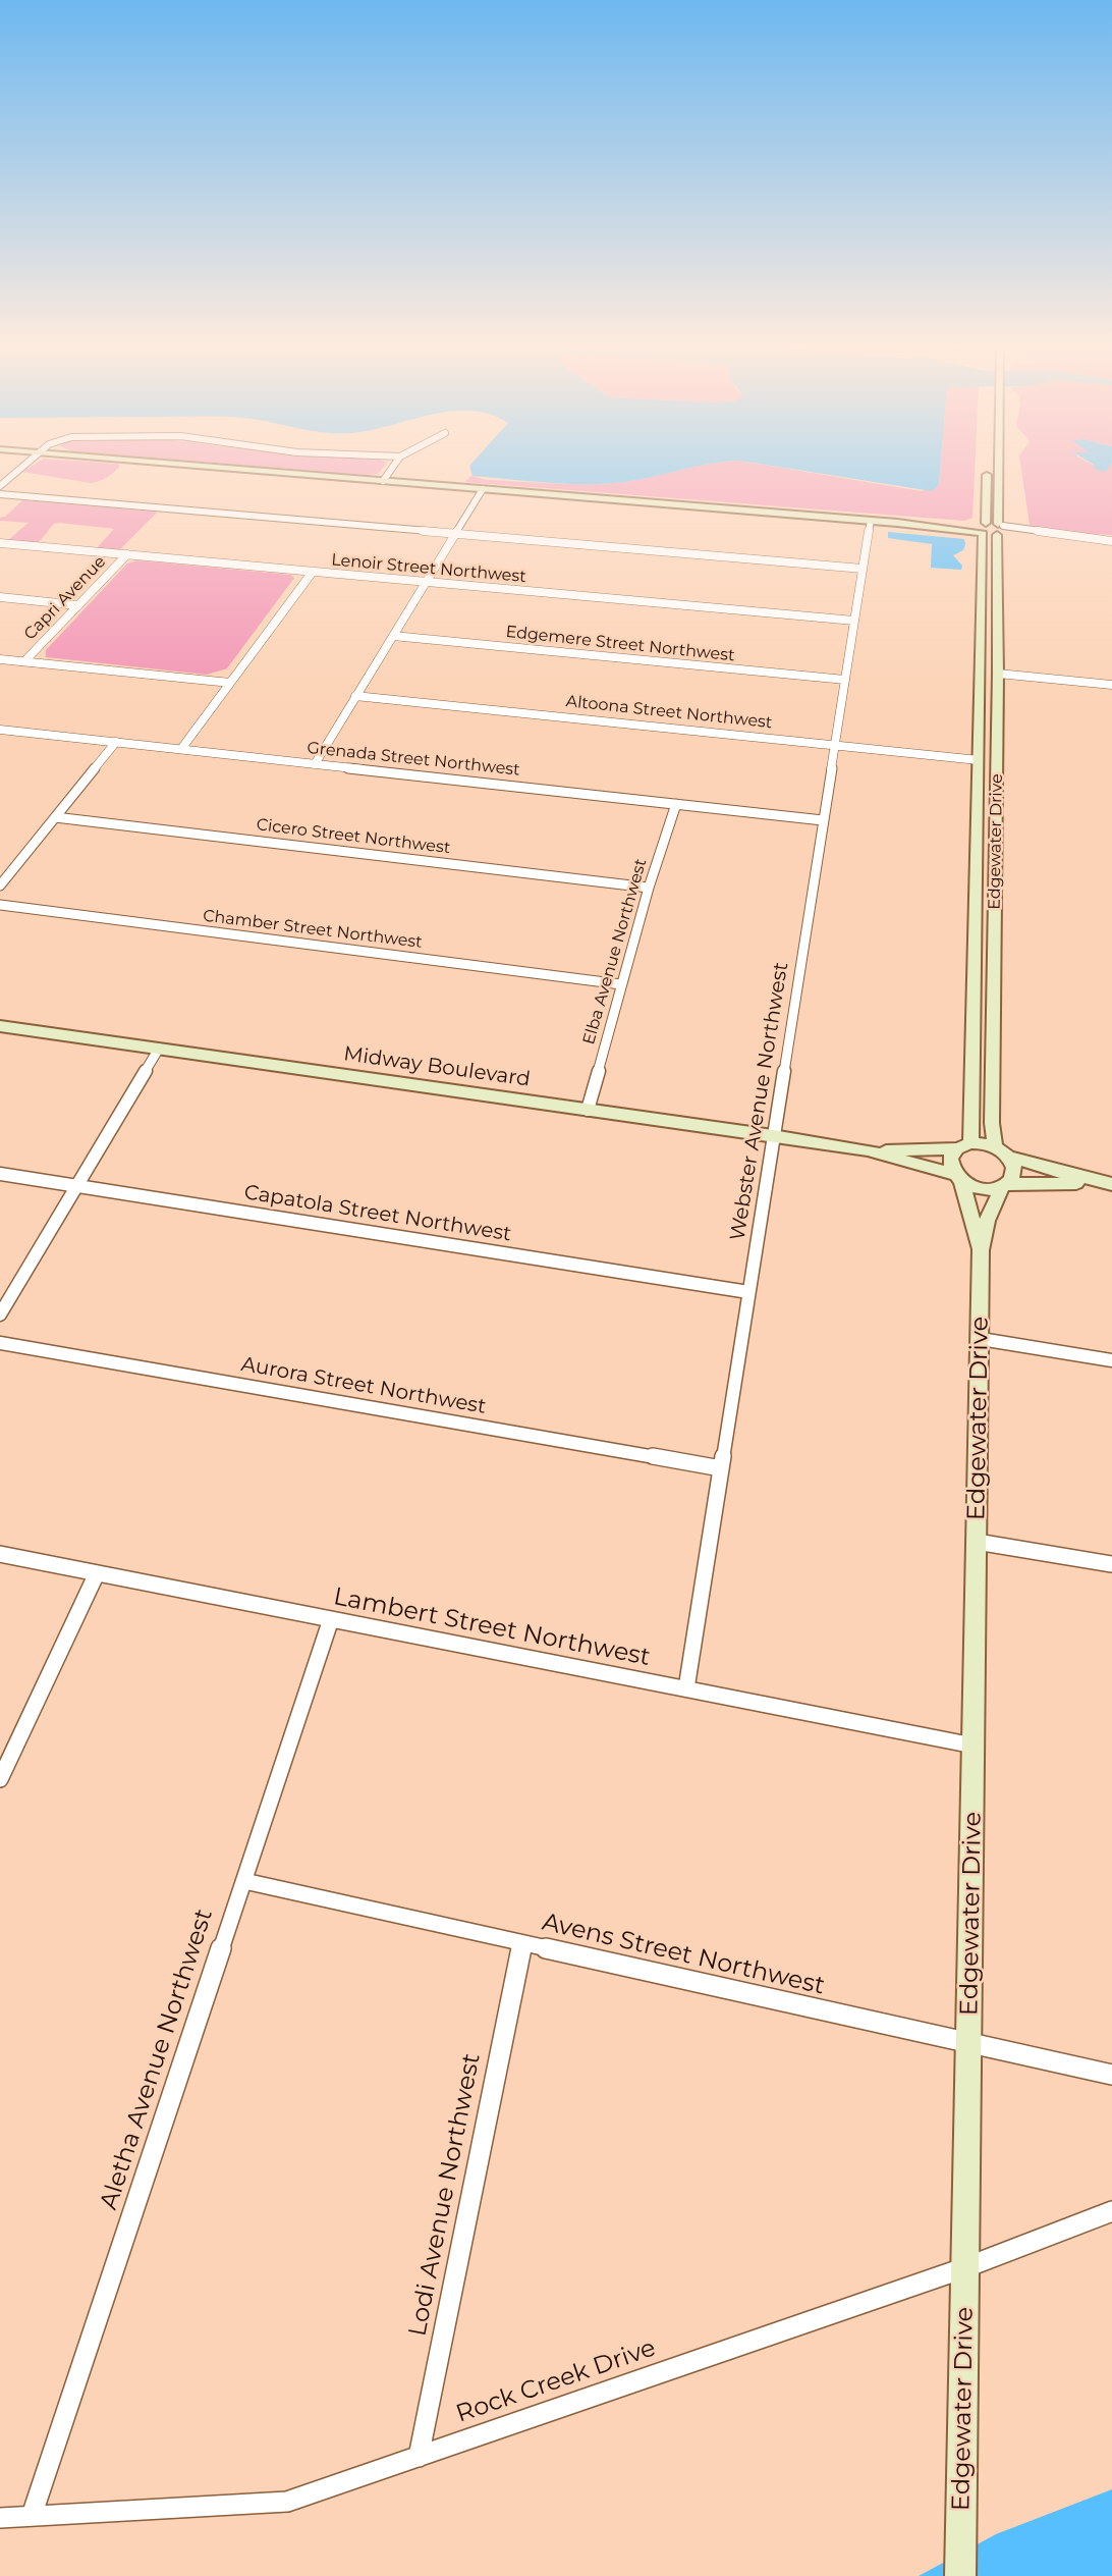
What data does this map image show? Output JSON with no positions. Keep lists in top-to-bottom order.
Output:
{
  "streets": {
    "street": [
      "Lenoir Street Northwest",
      "Capri Avenue",
      "Edgemere Street Northwest",
      "Altoona Street Northwest",
      "Grenada Street Northwest",
      "Cicero Street Northwest",
      "Edgewater Drive",
      "Chamber Street Northwest",
      "Elba Avenue Northwest",
      "Midway Boulevard",
      "Webster Avenue Northwest",
      "Capatola Street Northwest",
      "Aurora Street Northwest",
      "Lambert Street Northwest",
      "Avens Street Northwest",
      "Aletha Avenue Northwest",
      "Lodi Avenue Northwest",
      "Rock Creek Drive"
    ]
  },
  "crossings": [
    ["Lenoir Street Northwest", "Capri Avenue"],
    ["Lenoir Street Northwest", "Webster Avenue Northwest"],
    ["Edgemere Street Northwest", "Webster Avenue Northwest"],
    ["Altoona Street Northwest", "Edgewater Drive"],
    ["Altoona Street Northwest", "Webster Avenue Northwest"],
    ["Grenada Street Northwest", "Elba Avenue Northwest"],
    ["Grenada Street Northwest", "Webster Avenue Northwest"],
    ["Cicero Street Northwest", "Elba Avenue Northwest"],
    ["Edgewater Drive", "Midway Boulevard"],
    ["Edgewater Drive", "Lambert Street Northwest"],
    ["Edgewater Drive", "Avens Street Northwest"],
    ["Edgewater Drive", "Rock Creek Drive"],
    ["Chamber Street Northwest", "Elba Avenue Northwest"],
    ["Elba Avenue Northwest", "Midway Boulevard"],
    ["Midway Boulevard", "Webster Avenue Northwest"],
    ["Webster Avenue Northwest", "Capatola Street Northwest"],
    ["Webster Avenue Northwest", "Aurora Street Northwest"],
    ["Webster Avenue Northwest", "Lambert Street Northwest"],
    ["Lambert Street Northwest", "Aletha Avenue Northwest"],
    ["Avens Street Northwest", "Aletha Avenue Northwest"],
    ["Avens Street Northwest", "Lodi Avenue Northwest"],
    ["Aletha Avenue Northwest", "Rock Creek Drive"],
    ["Lodi Avenue Northwest", "Rock Creek Drive"]
  ]
}
